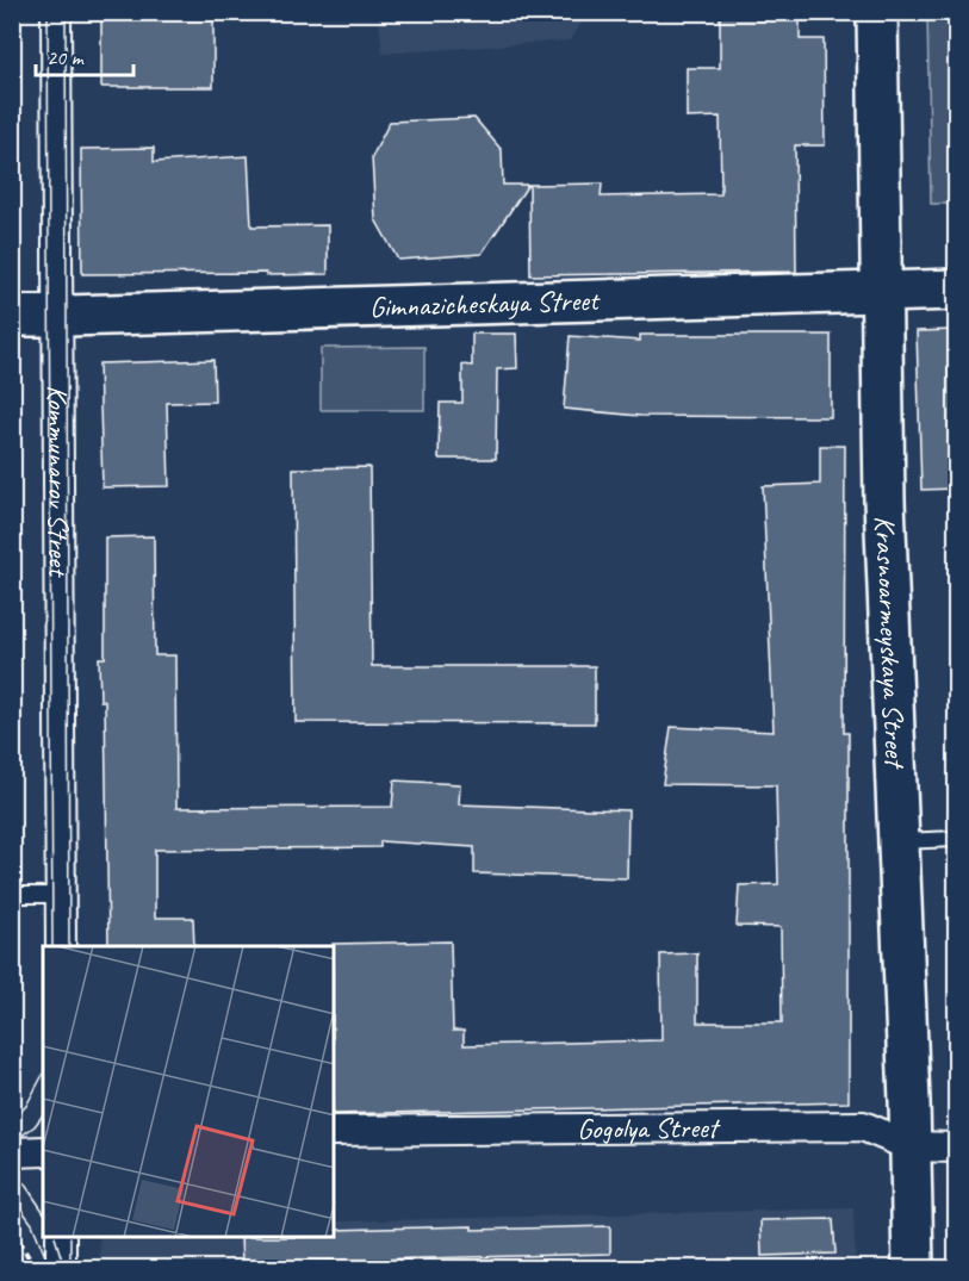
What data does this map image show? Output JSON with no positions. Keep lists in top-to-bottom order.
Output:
{
  "streets": {
    "street": [
      "Gimnazicheskaya Street",
      "Kommunarov Street",
      "Krasnoarmeyskaya Street",
      "Gogolya Street"
    ]
  },
  "crossings": [
    ["Gimnazicheskaya Street", "Kommunarov Street"],
    ["Gimnazicheskaya Street", "Krasnoarmeyskaya Street"],
    ["Krasnoarmeyskaya Street", "Gogolya Street"]
  ],
  "scale_bar": "20 m"
}
